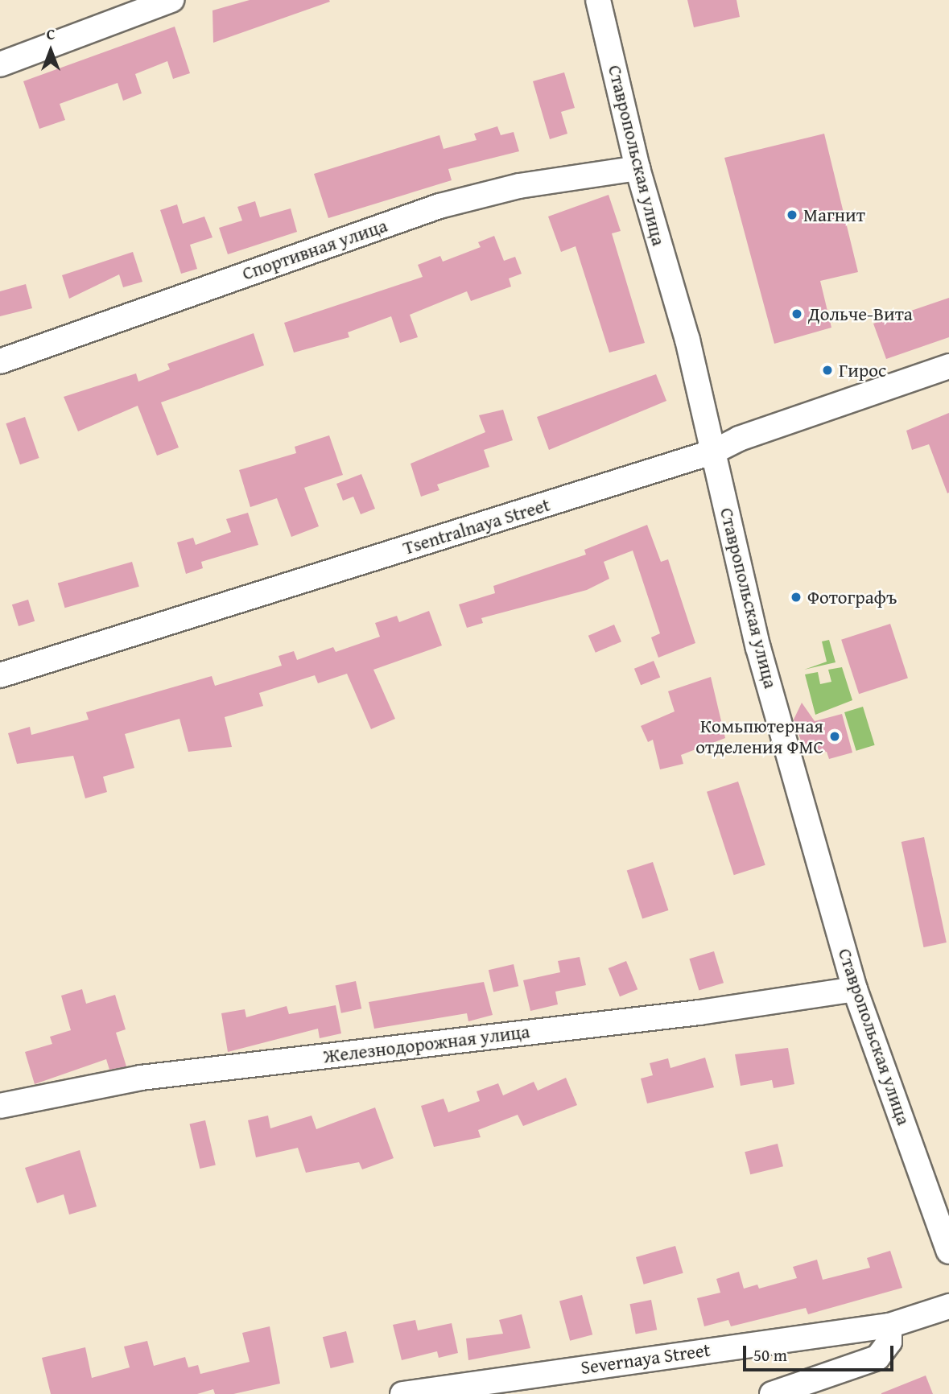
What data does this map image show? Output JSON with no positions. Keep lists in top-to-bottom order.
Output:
{
  "streets": {
    "street": [
      "Ставропольская улица",
      "Спортивная улица",
      "Tsentralnaya Street",
      "Железнодорожная улица",
      "Severnaya Street"
    ]
  },
  "crossings": [
    ["Ставропольская улица", "Спортивная улица"],
    ["Ставропольская улица", "Tsentralnaya Street"],
    ["Ставропольская улица", "Железнодорожная улица"]
  ],
  "places": [
    "Магнит",
    "Дольче-Вита",
    "Гирос",
    "Фотографъ",
    "Комьпютерная отделения ФМС"
  ],
  "scale_bar": "50 m",
  "north": "top"
}
